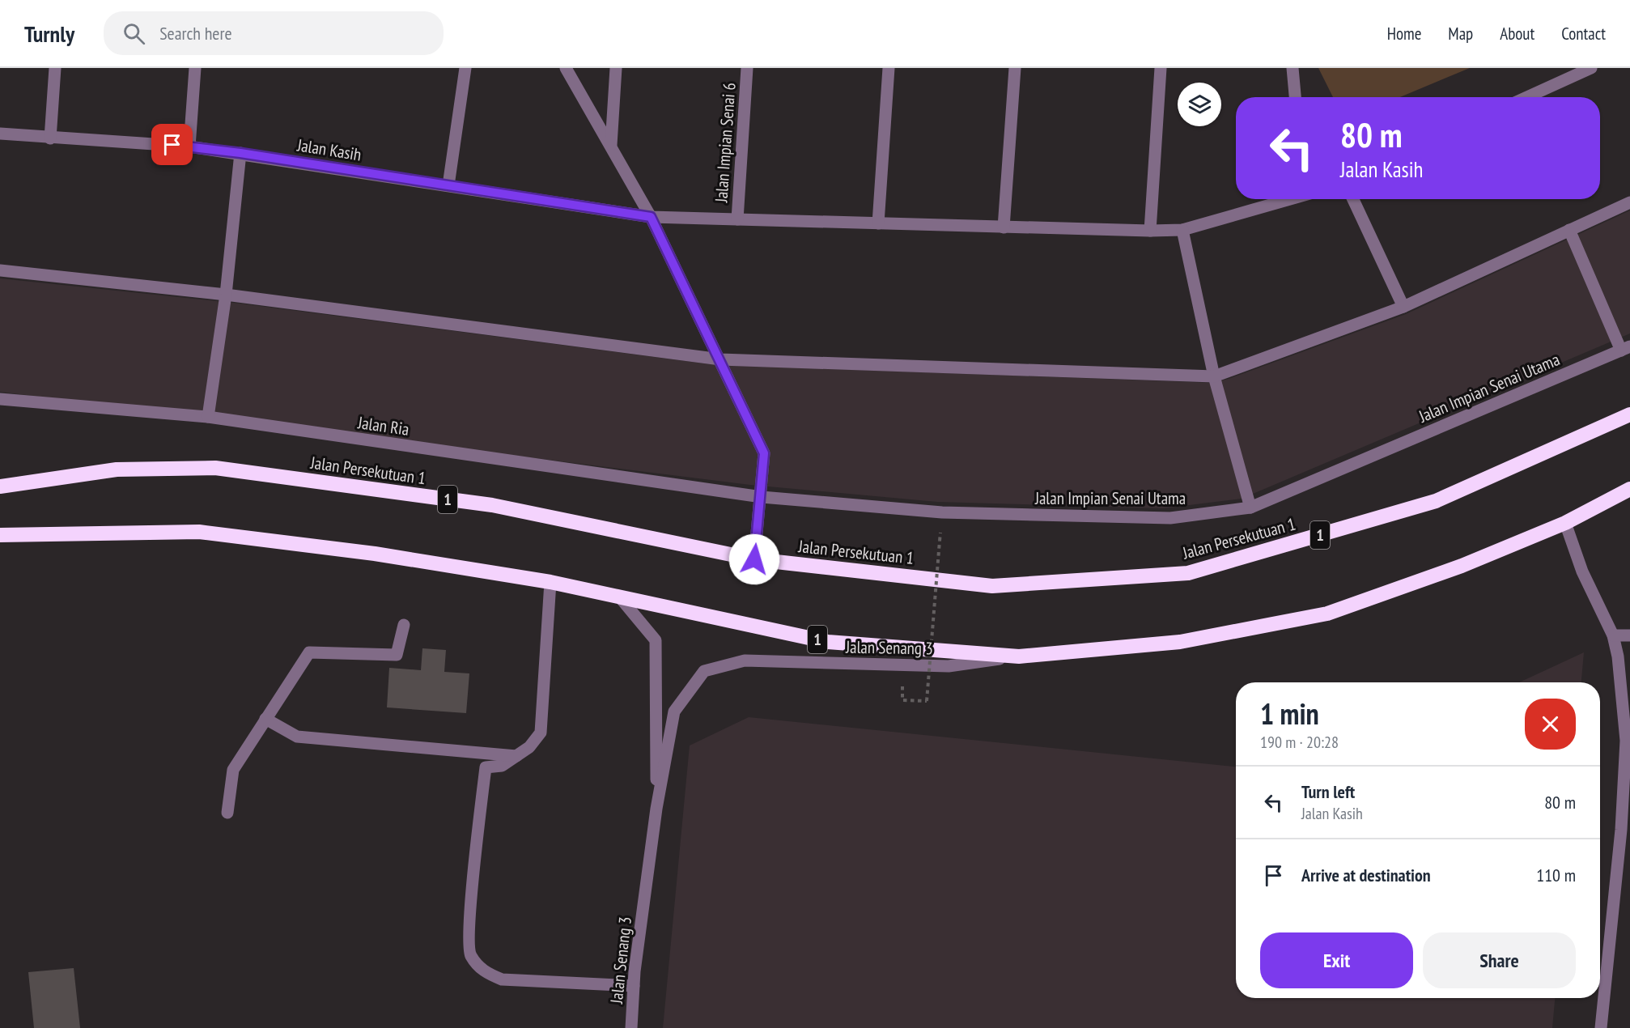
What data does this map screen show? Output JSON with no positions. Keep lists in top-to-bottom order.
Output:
{
  "streets": {
    "highway": ["Jalan Persekutuan 1", "1"],
    "street": [
      "Jalan Impian Senai 6",
      "Jalan Kasih",
      "Jalan Impian Senai Utama",
      "Jalan Ria",
      "Jalan Senang 3"
    ]
  },
  "crossings": [
    ["Jalan Impian Senai 6", "Jalan Kasih"],
    ["Jalan Impian Senai Utama", "Jalan Ria"],
    ["1", "Jalan Senang 3"]
  ],
  "page": {
    "header": "Turnly",
    "search": "Search here",
    "nav": [
      "Home",
      "Map",
      "About",
      "Contact"
    ],
    "turn": ["80 m", "Jalan Kasih"],
    "heading": ["1 min", "190 m · 20:28"],
    "list": [
      {
        "name": "Turn left",
        "note": "Jalan Kasih",
        "value": "80 m"
      },
      {
        "name": "Arrive at destination",
        "value": "110 m"
      }
    ],
    "buttons": ["Exit", "Share"]
  }
}
